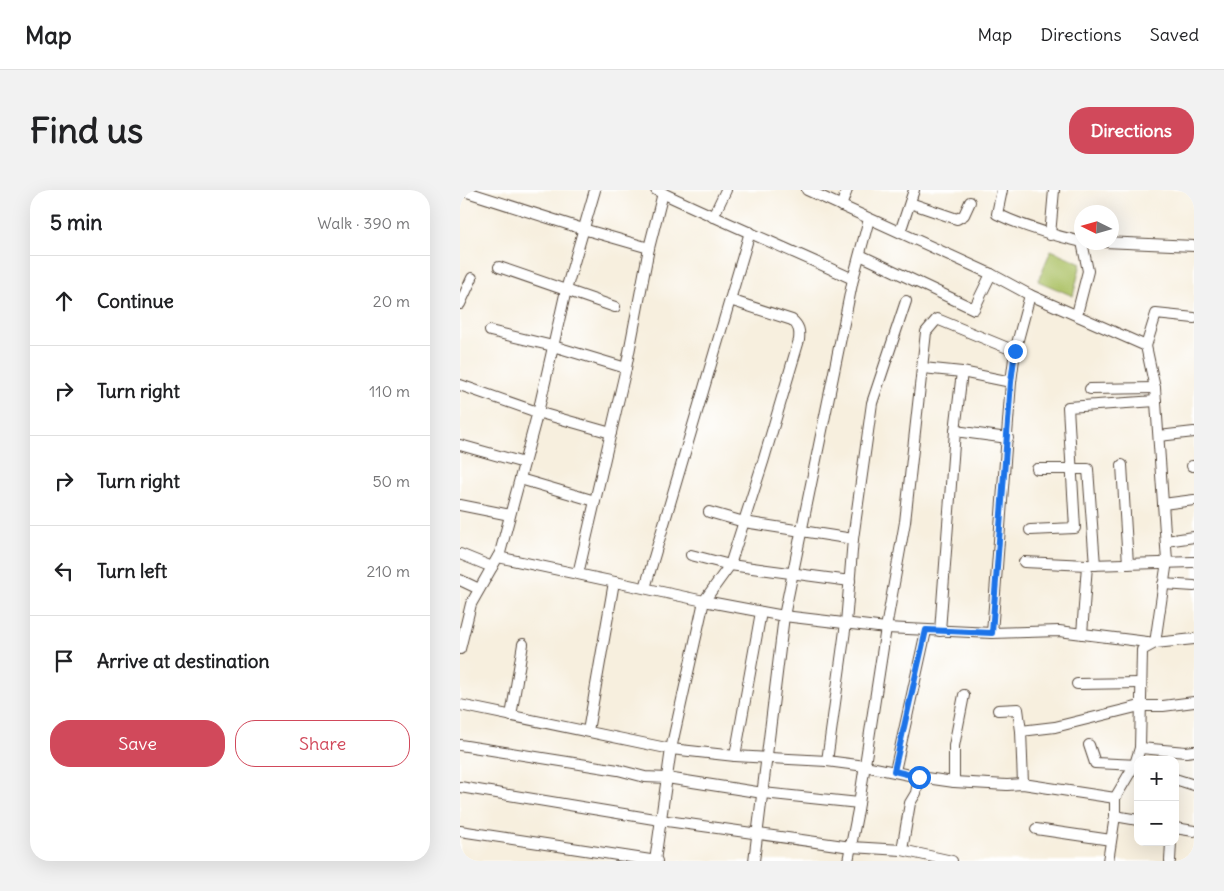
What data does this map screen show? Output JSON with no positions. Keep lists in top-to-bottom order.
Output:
{
  "north": "left",
  "page": {
    "header": "Map",
    "nav": ["Map", "Directions", "Saved"],
    "buttons": [
      "Directions",
      ["Save", "Share"]
    ],
    "title": "Find us",
    "heading": ["5 min", "Walk · 390 m"],
    "list": [
      ["Continue", "20 m"],
      ["Turn right", "110 m"],
      ["Turn right", "50 m"],
      ["Turn left", "210 m"],
      "Arrive at destination"
    ],
    "map_buttons": ["+", "−"]
  }
}
